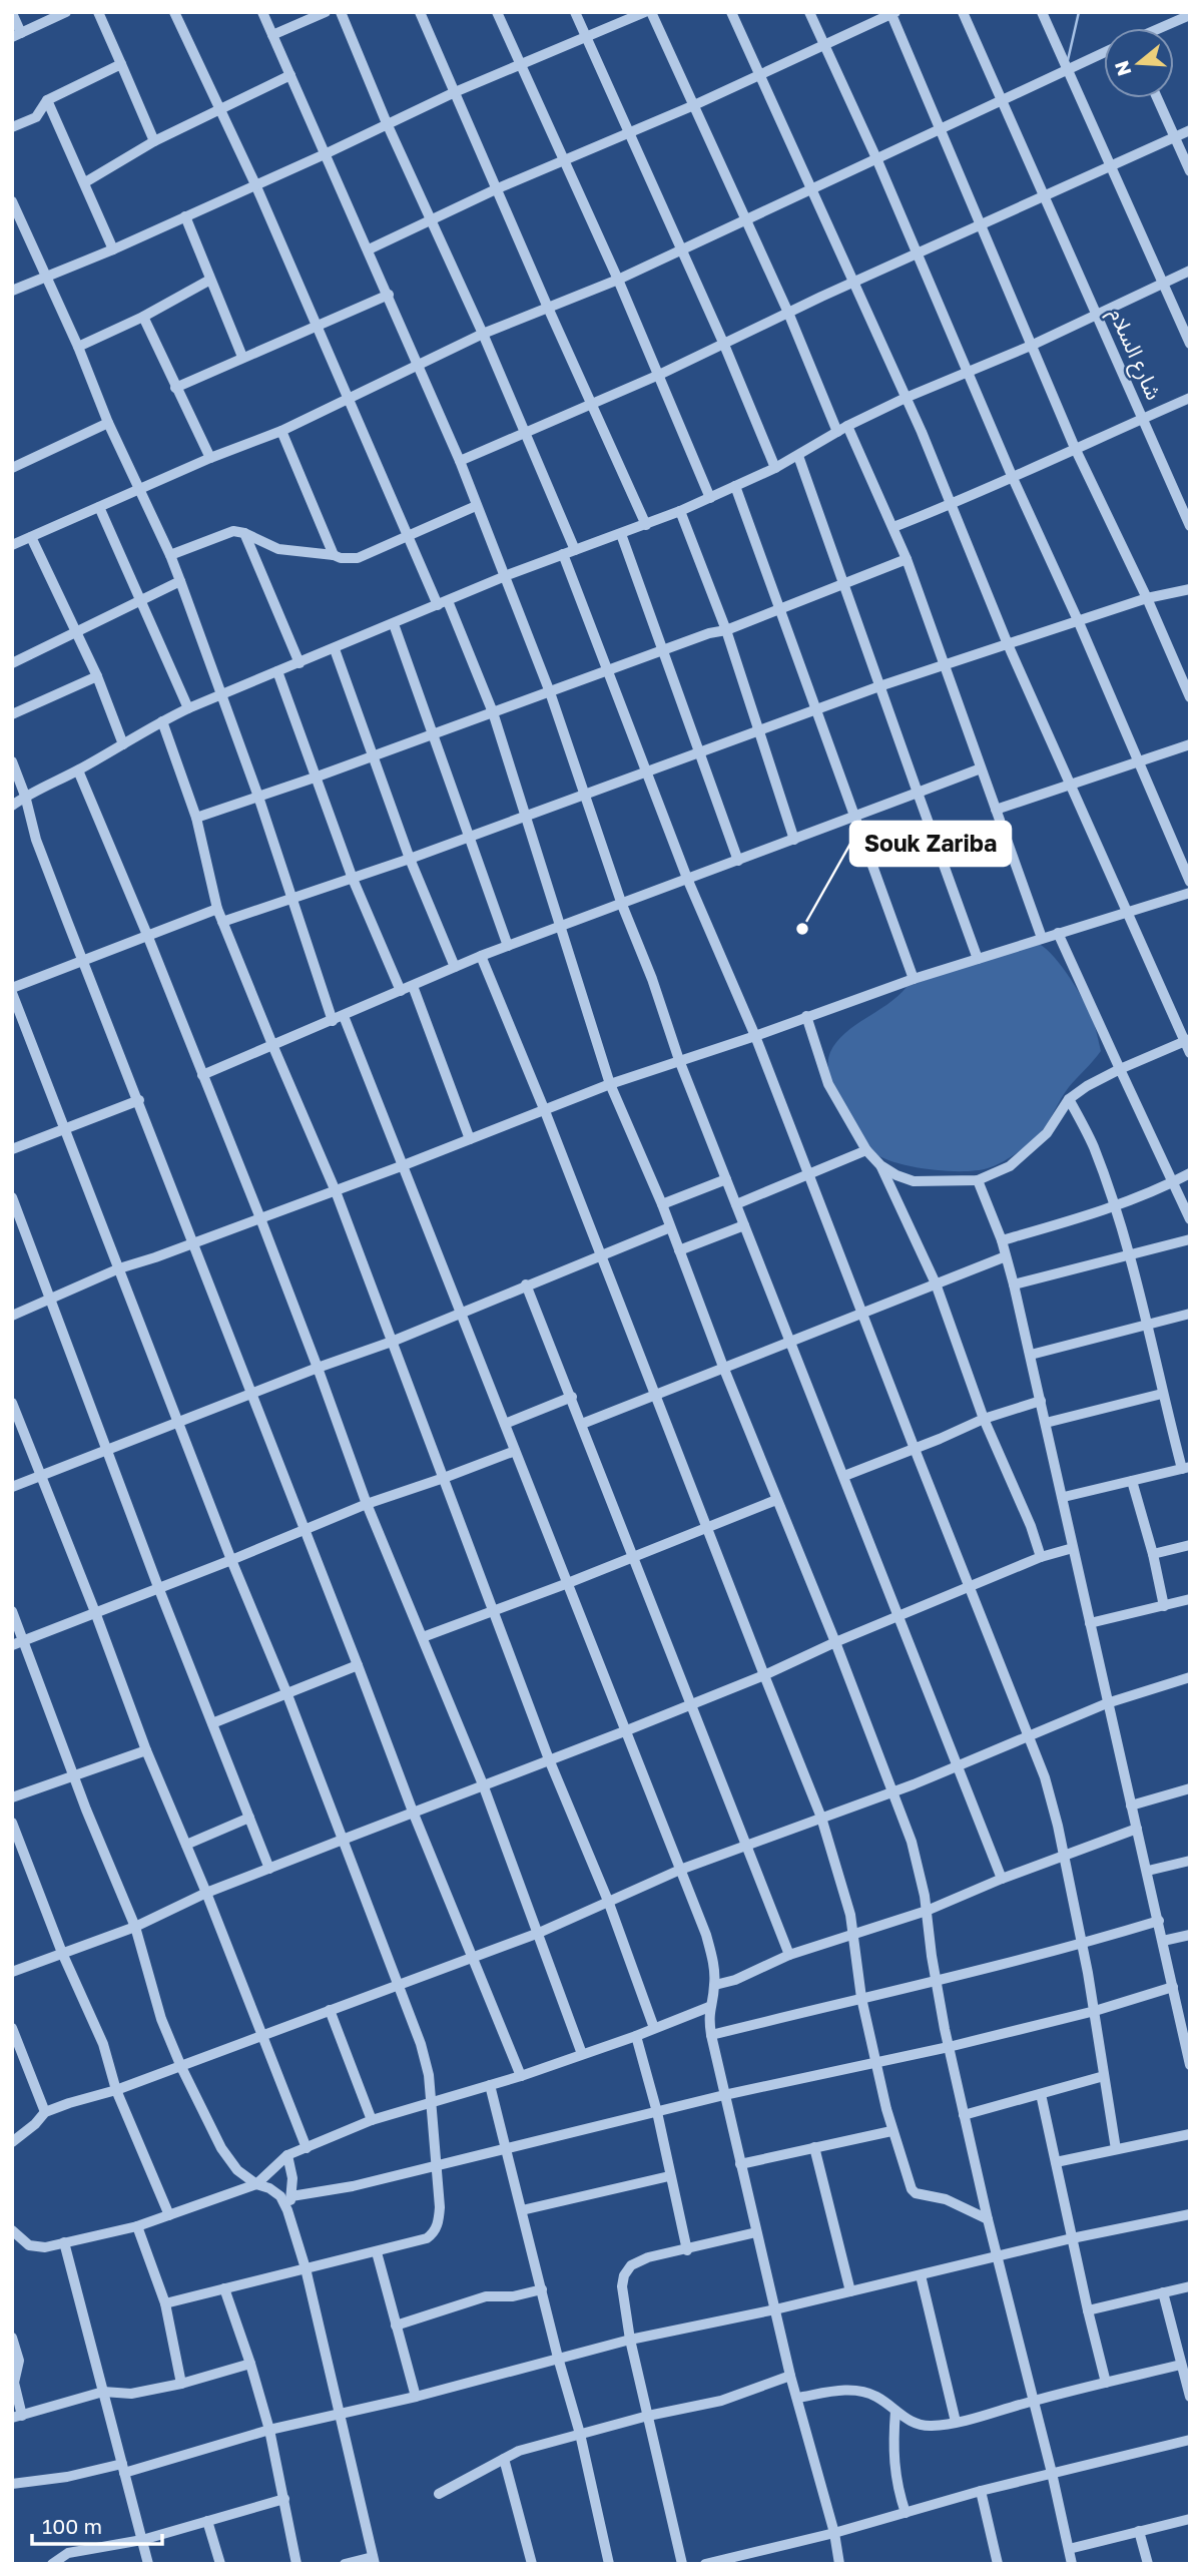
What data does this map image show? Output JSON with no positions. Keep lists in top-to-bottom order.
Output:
{
  "streets": {
    "street": ["شارع السلام"]
  },
  "places": ["Souk Zariba"],
  "scale_bar": "100 m",
  "north": "left"
}
